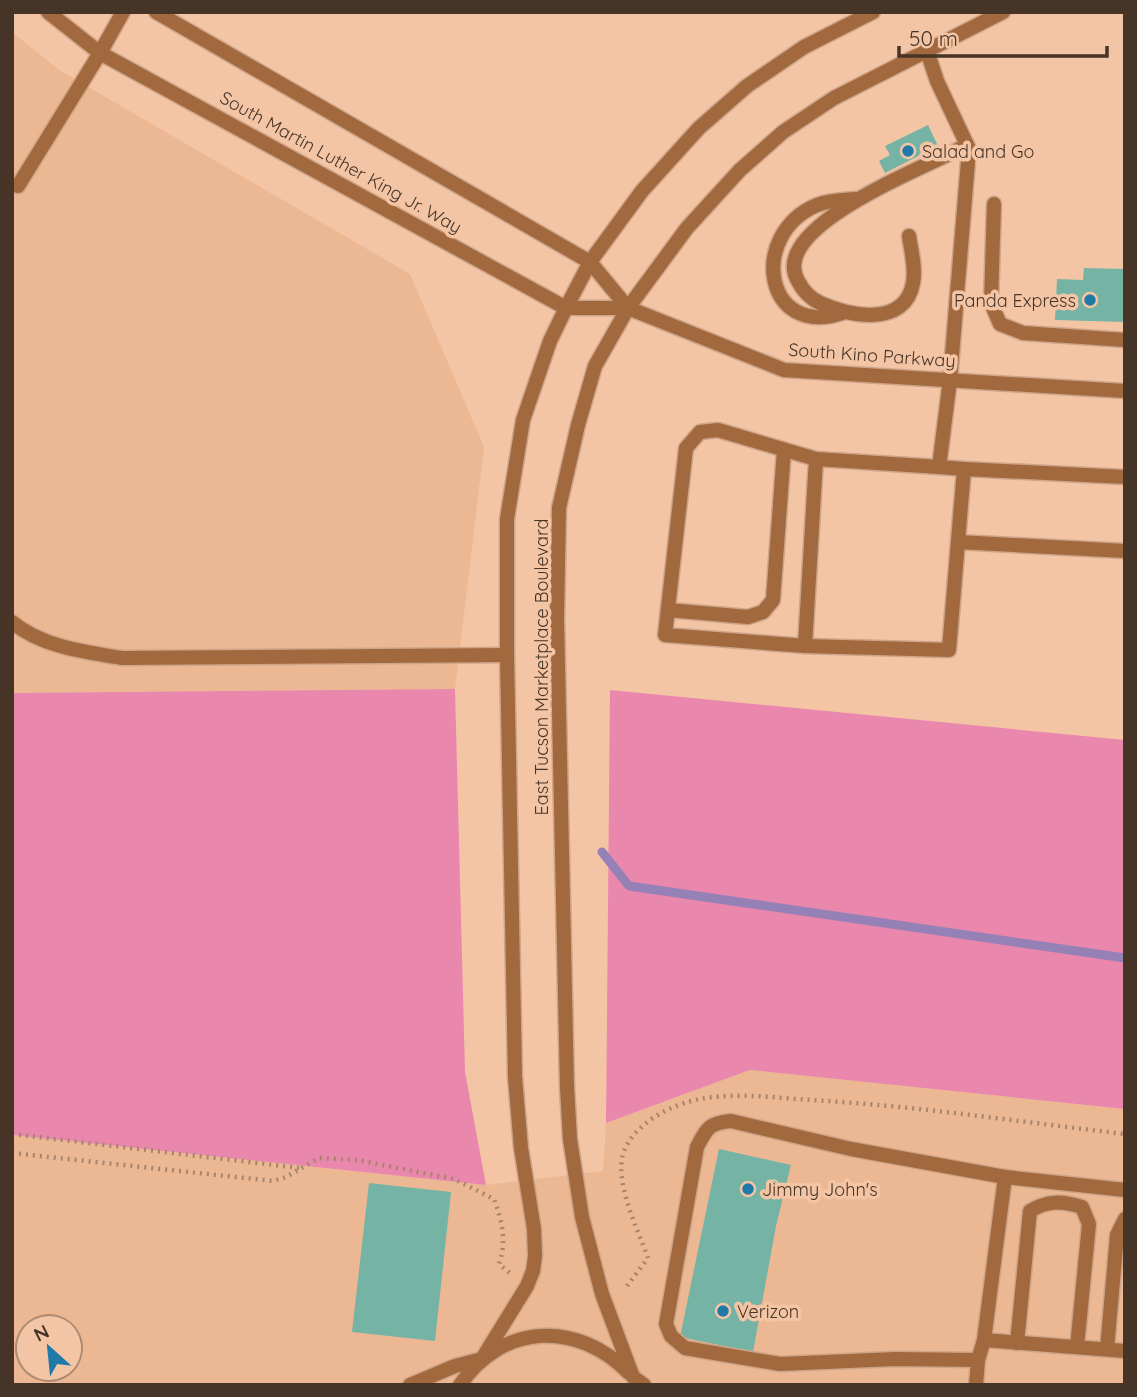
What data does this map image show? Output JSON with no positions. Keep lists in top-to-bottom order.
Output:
{
  "streets": {
    "street": ["South Martin Luther King Jr. Way", "South Kino Parkway", "East Tucson Marketplace Boulevard"]
  },
  "crossings": [
    ["South Martin Luther King Jr. Way", "South Kino Parkway"],
    ["South Martin Luther King Jr. Way", "East Tucson Marketplace Boulevard"],
    ["South Kino Parkway", "East Tucson Marketplace Boulevard"]
  ],
  "places": [
    "Salad and Go",
    "Panda Express",
    "Jimmy John's",
    "Verizon"
  ],
  "scale_bar": "50 m",
  "north": "top left"
}
